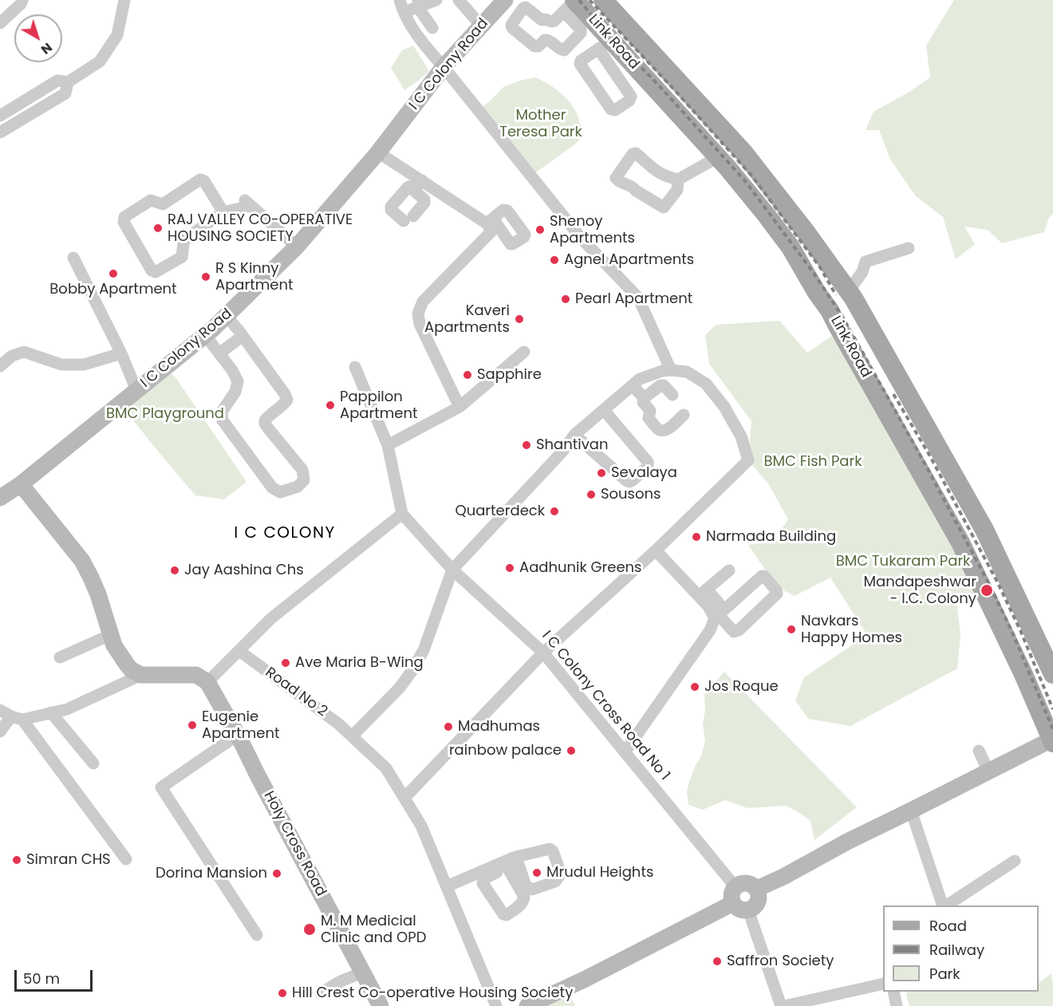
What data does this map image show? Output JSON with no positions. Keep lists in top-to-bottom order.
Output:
{
  "streets": {
    "main road": ["Link Road"],
    "street": [
      "I C Colony Road",
      "Road No 2",
      "I C Colony Cross Road No 1",
      "Holy Cross Road"
    ]
  },
  "districts": ["I C COLONY"],
  "parks": [
    "Mother Teresa Park",
    "BMC Playground",
    "BMC Fish Park",
    "BMC Tukaram Park"
  ],
  "places": [
    "RAJ VALLEY CO-OPERATIVE HOUSING SOCIETY",
    "Shenoy Apartments",
    "Agnel Apartments",
    "Bobby Apartment",
    "R S Kinny Apartment",
    "Pearl Apartment",
    "Kaveri Apartments",
    "Sapphire",
    "Pappilon Apartment",
    "Shantivan",
    "Sevalaya",
    "Sousons",
    "Quarterdeck",
    "Narmada Building",
    "Aadhunik Greens",
    "Jay Aashina Chs",
    "Mandapeshwar - I.C. Colony",
    "Navkars Happy Homes",
    "Ave Maria B-Wing",
    "Jos Roque",
    "Eugenie Apartment",
    "Madhumas",
    "rainbow palace",
    "Simran CHS",
    "Mrudul Heights",
    "Dorina Mansion",
    "M. M Medicial Clinic and OPD",
    "Saffron Society",
    "Hill Crest Co-operative Housing Society"
  ],
  "legend": ["Road", "Railway", "Park"],
  "scale_bar": "50 m",
  "north": "bottom right"
}
